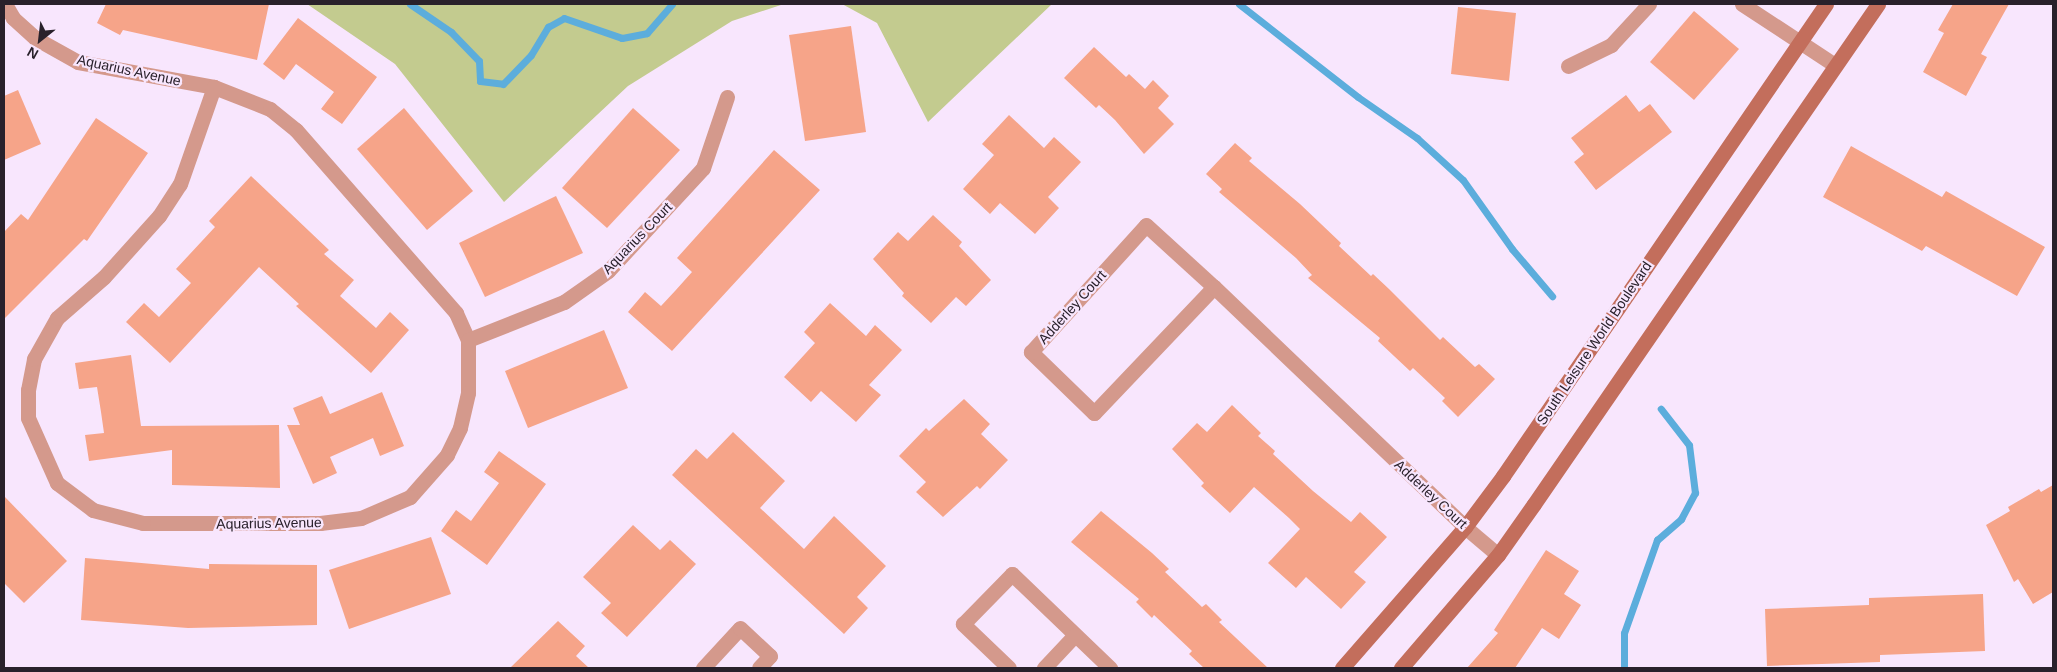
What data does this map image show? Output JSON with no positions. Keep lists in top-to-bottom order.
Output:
{
  "streets": {
    "street": [
      "Aquarius Avenue",
      "Aquarius Court",
      "Adderley Court",
      "South Leisure World Boulevard"
    ]
  },
  "crossings": [
    ["Aquarius Avenue", "Aquarius Court"],
    ["Adderley Court", "South Leisure World Boulevard"]
  ],
  "north": "bottom left"
}
